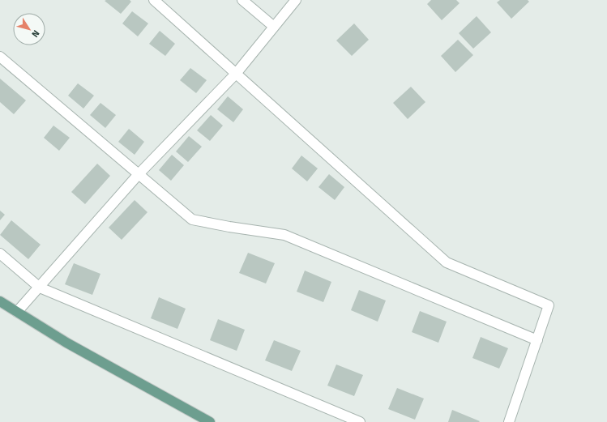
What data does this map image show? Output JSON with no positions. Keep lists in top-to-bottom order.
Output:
{
  "north": "bottom right"
}
